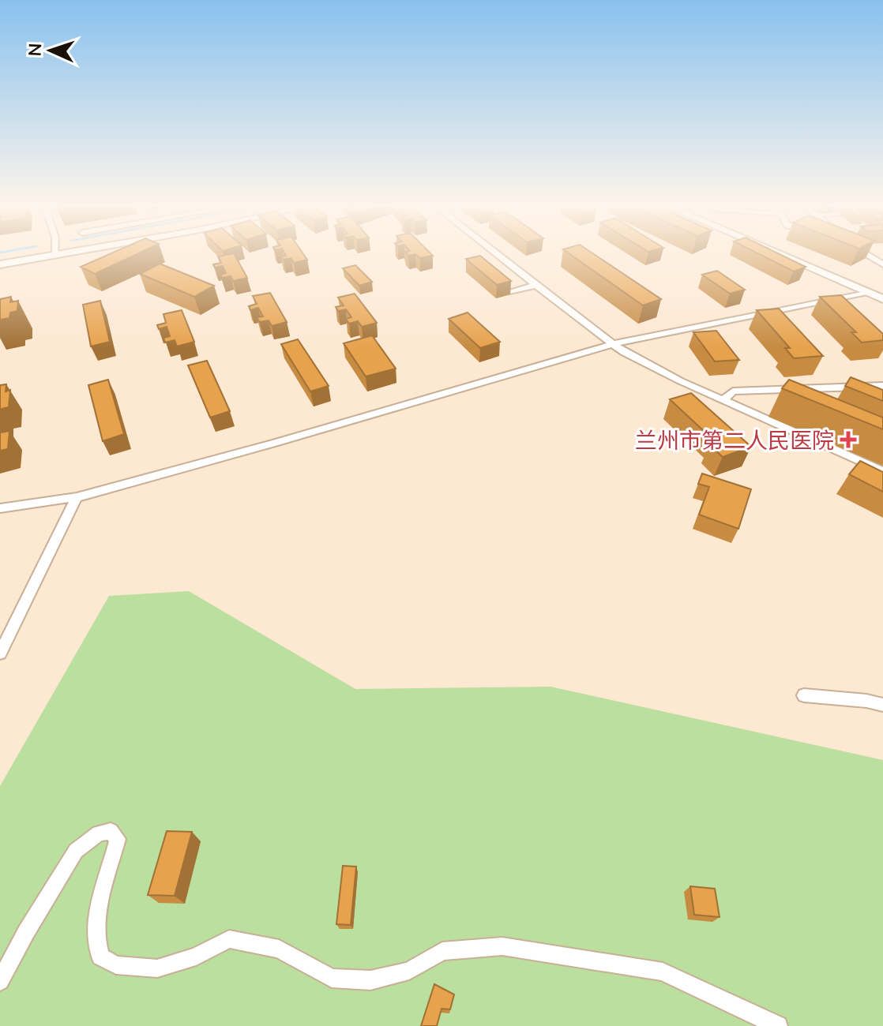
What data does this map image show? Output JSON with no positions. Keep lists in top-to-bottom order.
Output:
{
  "places": {
    "health": ["兰州市第二人民医院"]
  },
  "north": "left"
}
